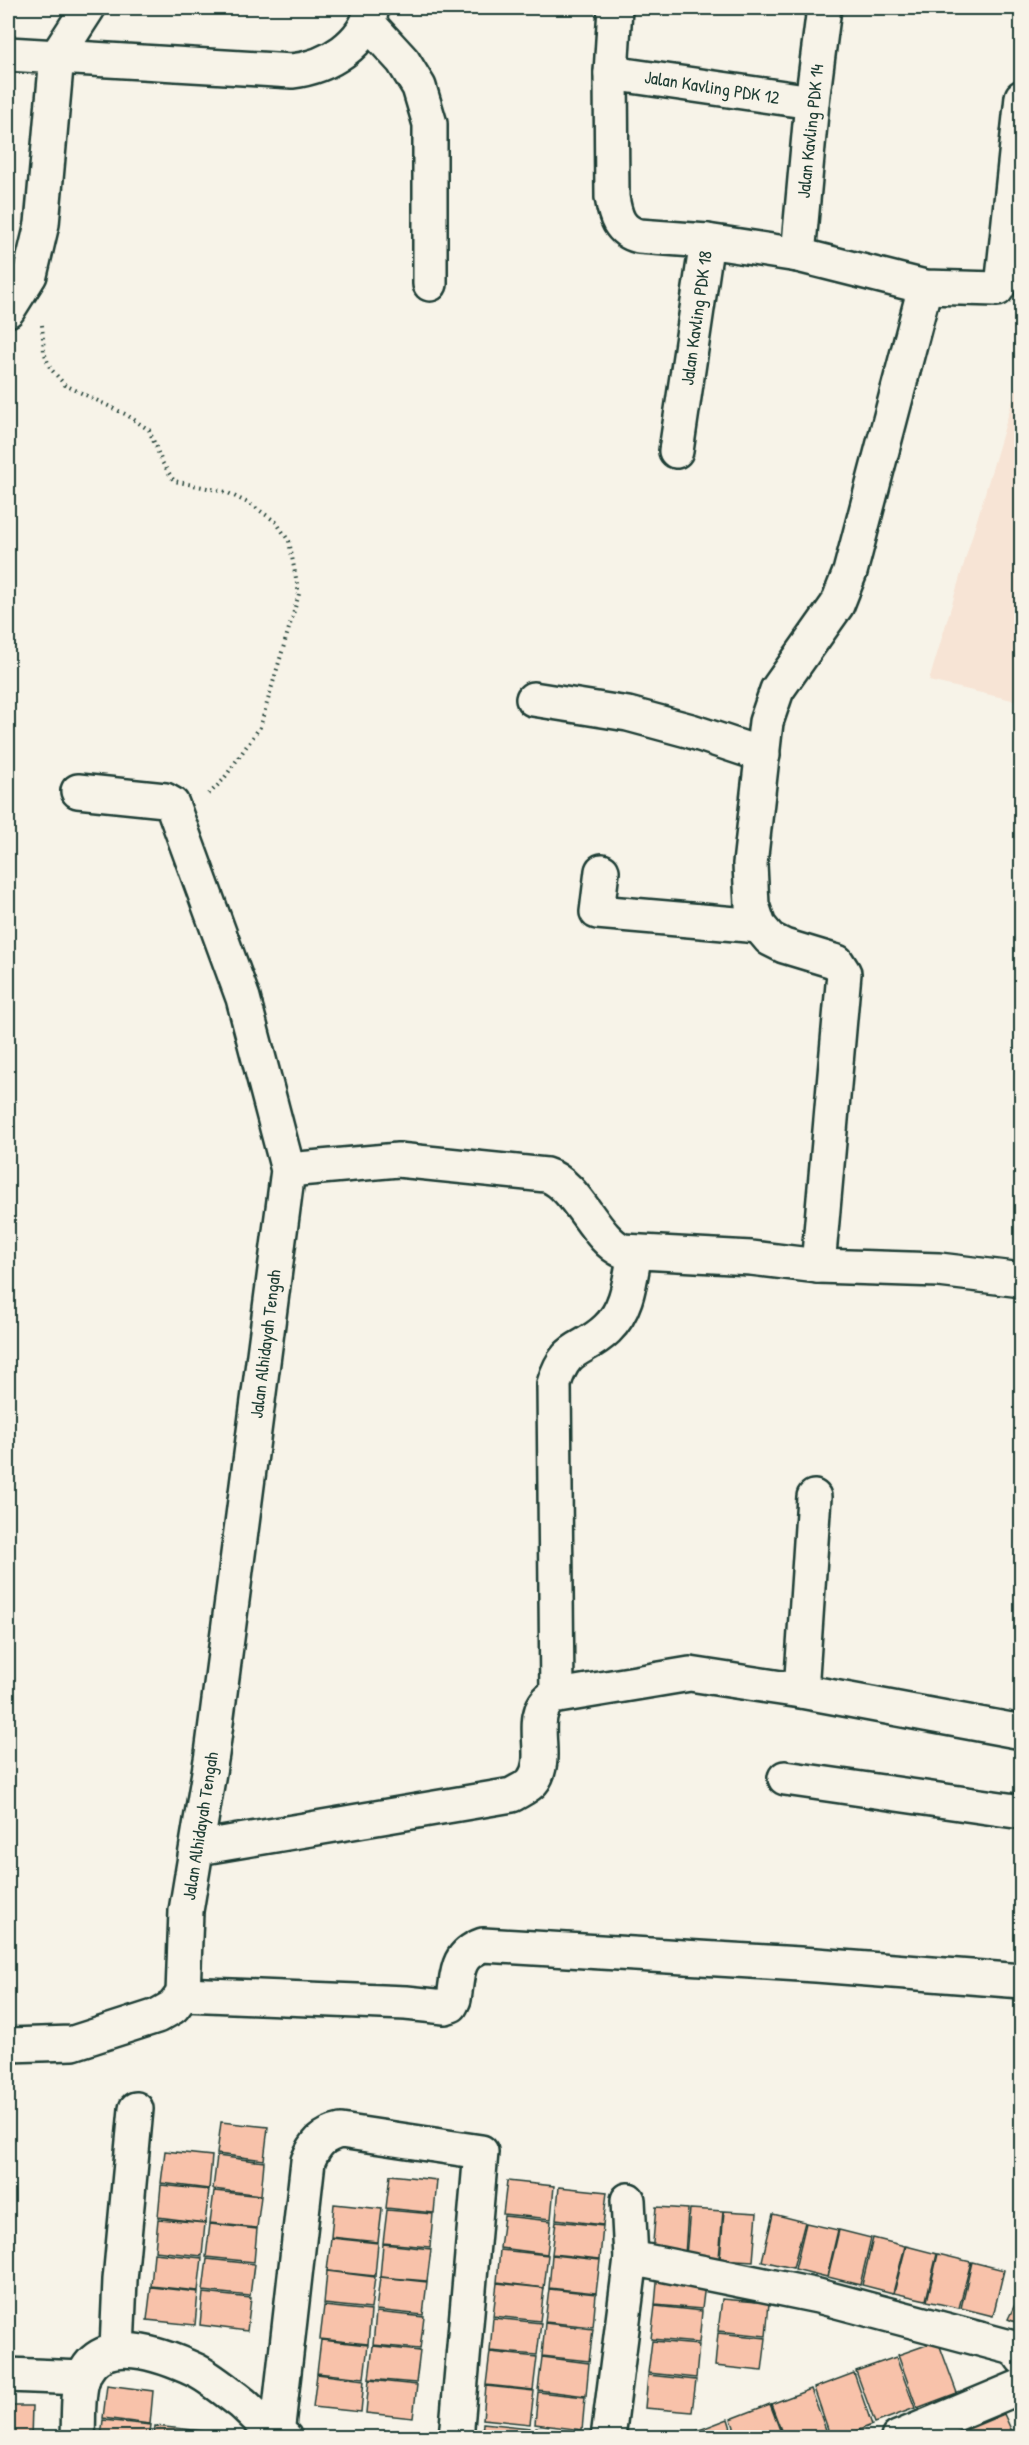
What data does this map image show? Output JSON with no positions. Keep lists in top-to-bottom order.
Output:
{
  "streets": {
    "street": [
      "Jalan Kavling PDK 12",
      "Jalan Kavling PDK 14",
      "Jalan Kavling PDK 18",
      "Jalan Alhidayah Tengah"
    ]
  },
  "crossings": [
    ["Jalan Kavling PDK 12", "Jalan Kavling PDK 14"],
    ["Jalan Kavling PDK 14", "Jalan Kavling PDK 18"]
  ]
}
